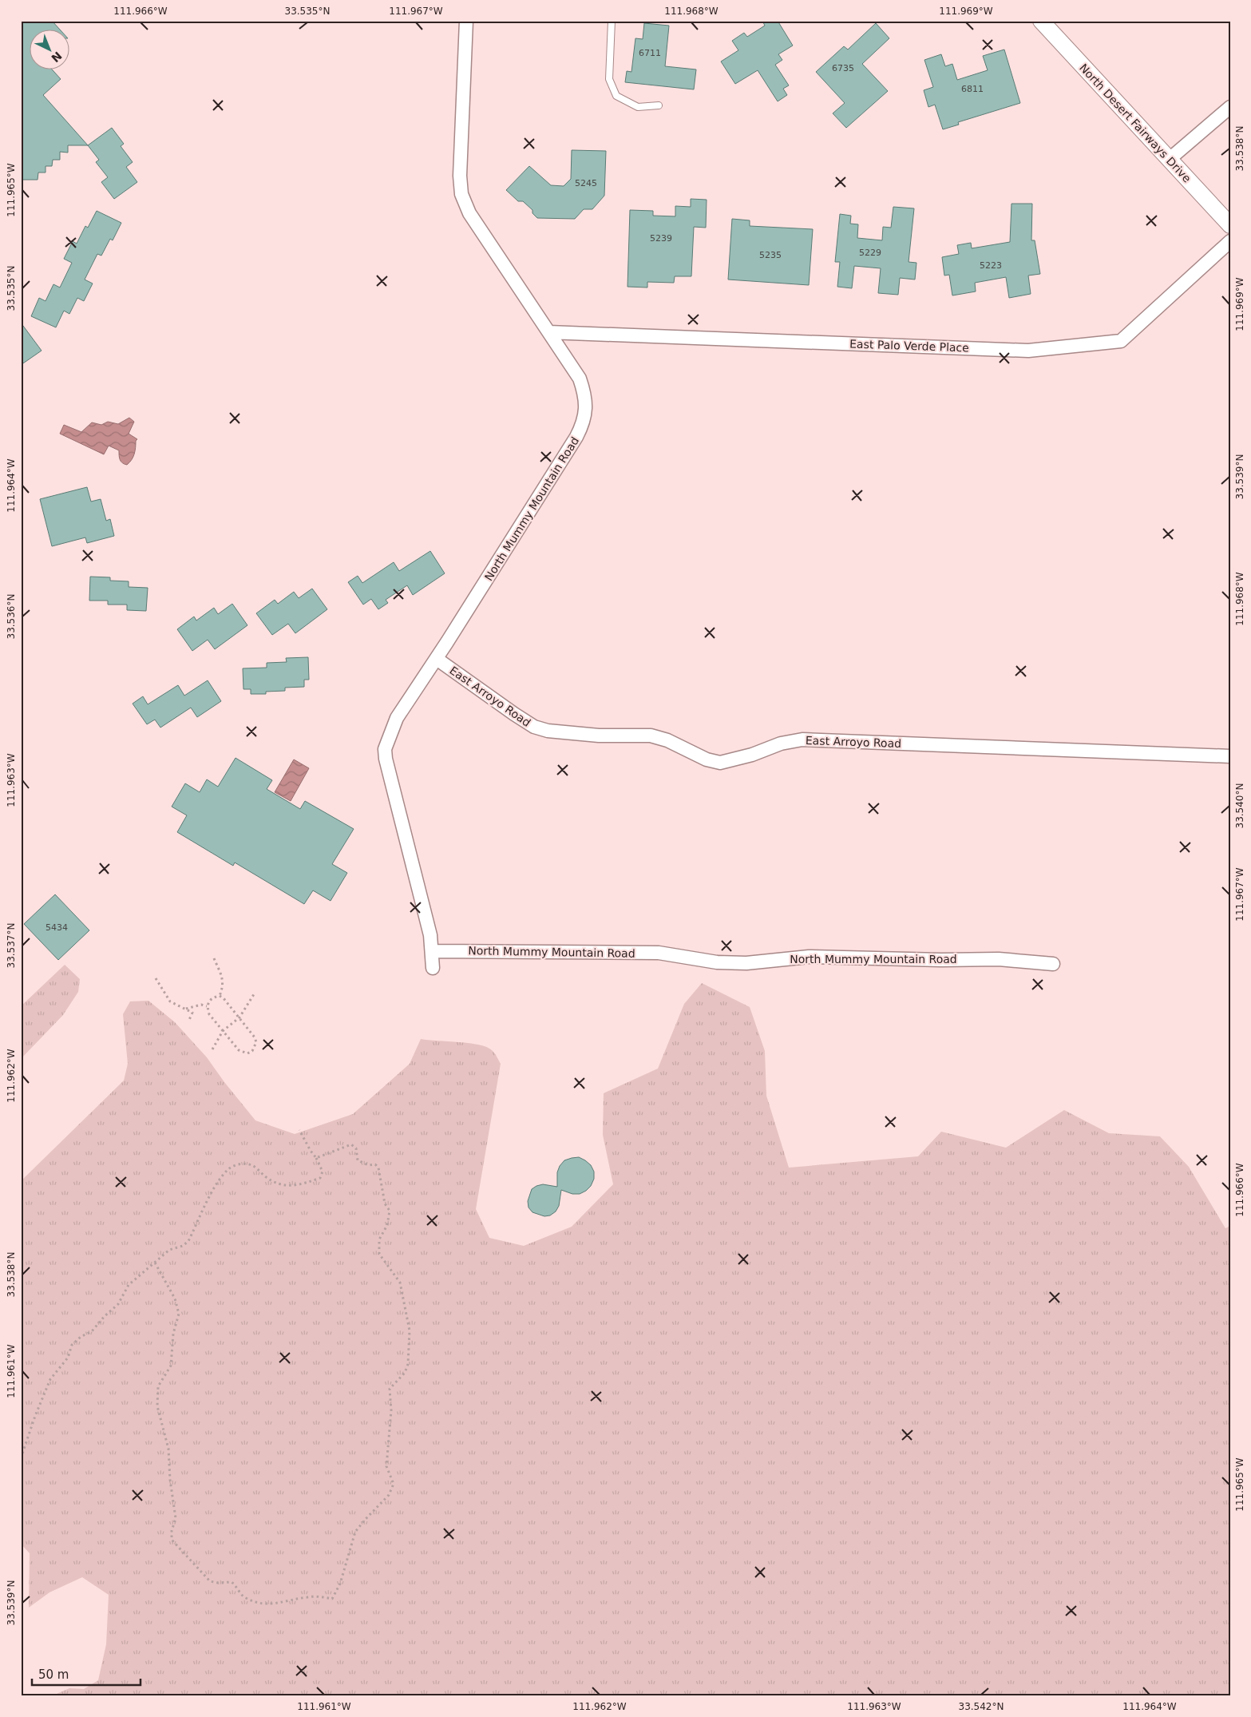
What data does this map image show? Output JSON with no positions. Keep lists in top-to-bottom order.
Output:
{
  "streets": {
    "street": [
      "North Desert Fairways Drive",
      "East Palo Verde Place",
      "North Mummy Mountain Road",
      "East Arroyo Road"
    ]
  },
  "crossings": [
    ["East Palo Verde Place", "North Mummy Mountain Road"],
    ["North Mummy Mountain Road", "East Arroyo Road"]
  ],
  "house_numbers": [
    "6711",
    "6735",
    "6811",
    "5245",
    "5239",
    "5229",
    "5235",
    "5223",
    "5434"
  ],
  "scale_bar": "50 m",
  "north": "bottom right",
  "coordinates": [
    "111.966°W",
    "33.535°N",
    "111.967°W",
    "111.968°W",
    "111.969°W",
    "33.538°N",
    "111.965°W",
    "33.539°N",
    "111.964°W",
    "33.536°N",
    "111.963°W",
    "33.540°N",
    "33.537°N",
    "111.962°W",
    "111.961°W",
    "33.542°N"
  ]
}
